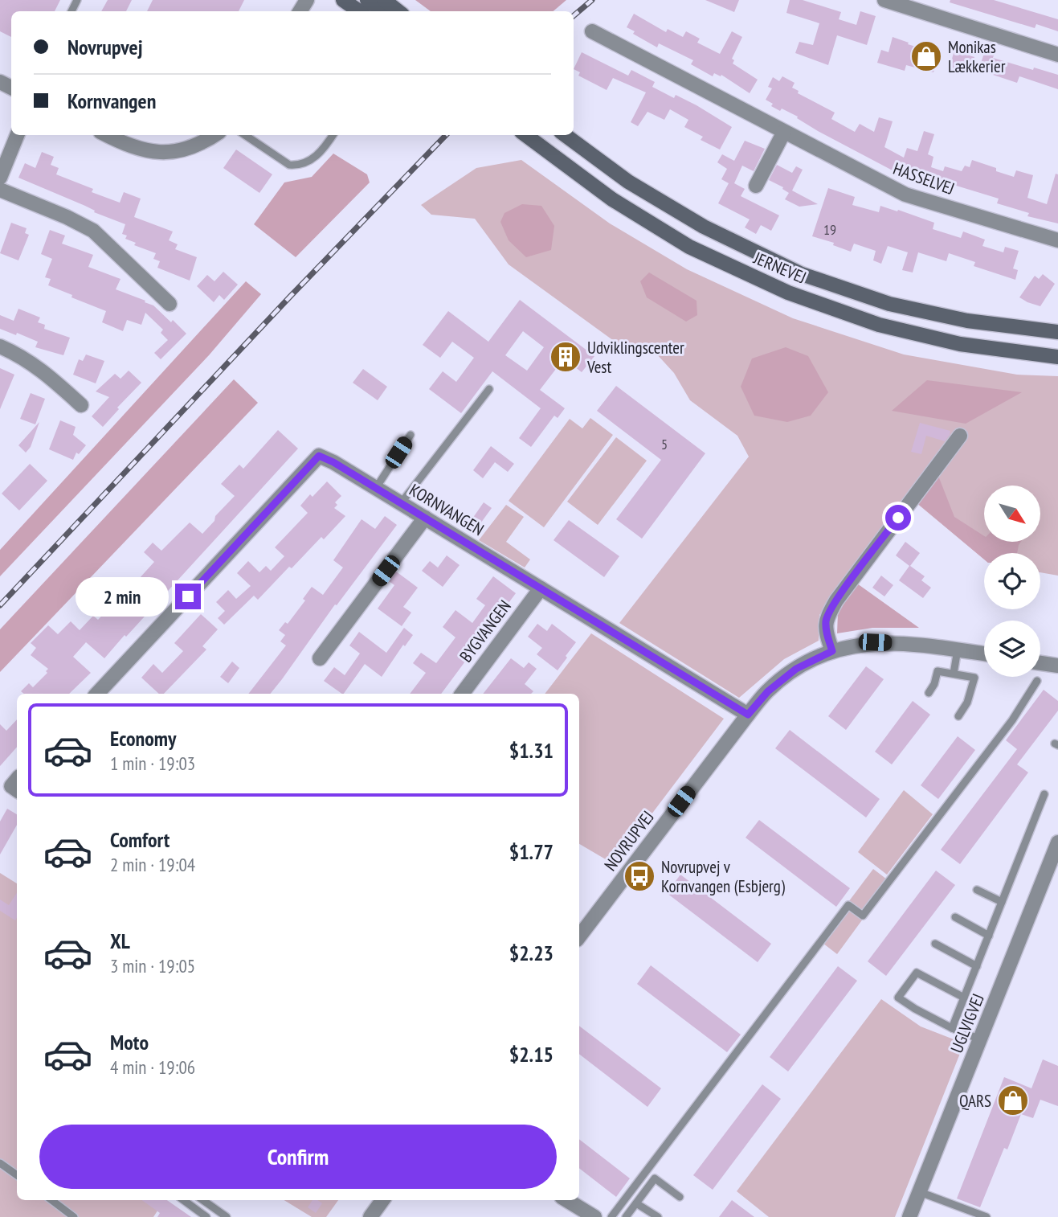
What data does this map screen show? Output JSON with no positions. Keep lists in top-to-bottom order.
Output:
{
  "streets": {
    "main road": ["JERNEVEJ"],
    "street": [
      "HASSELVEJ",
      "KORNVANGEN",
      "BYGVANGEN",
      "NOVRUPVEJ",
      "UGLVIGVEJ"
    ]
  },
  "crossings": [
    ["KORNVANGEN", "BYGVANGEN"],
    ["KORNVANGEN", "NOVRUPVEJ"]
  ],
  "places": {
    "shop": ["Monikas Lækkerier", "QARS"],
    "building": ["Udviklingscenter Vest"],
    "bus stop": ["Novrupvej v Kornvangen (Esbjerg)"]
  },
  "house_numbers": ["19", "5"],
  "north": "bottom right",
  "page": {
    "banner": ["Novrupvej", "Kornvangen"],
    "bubble": "2 min",
    "list": [
      {
        "name": "Economy",
        "note": "1 min · 19:03",
        "value": "$1.31"
      },
      {
        "name": "Comfort",
        "note": "2 min · 19:04",
        "value": "$1.77"
      },
      {
        "name": "XL",
        "note": "3 min · 19:05",
        "value": "$2.23"
      },
      {
        "name": "Moto",
        "note": "4 min · 19:06",
        "value": "$2.15"
      }
    ],
    "buttons": "Confirm"
  }
}
